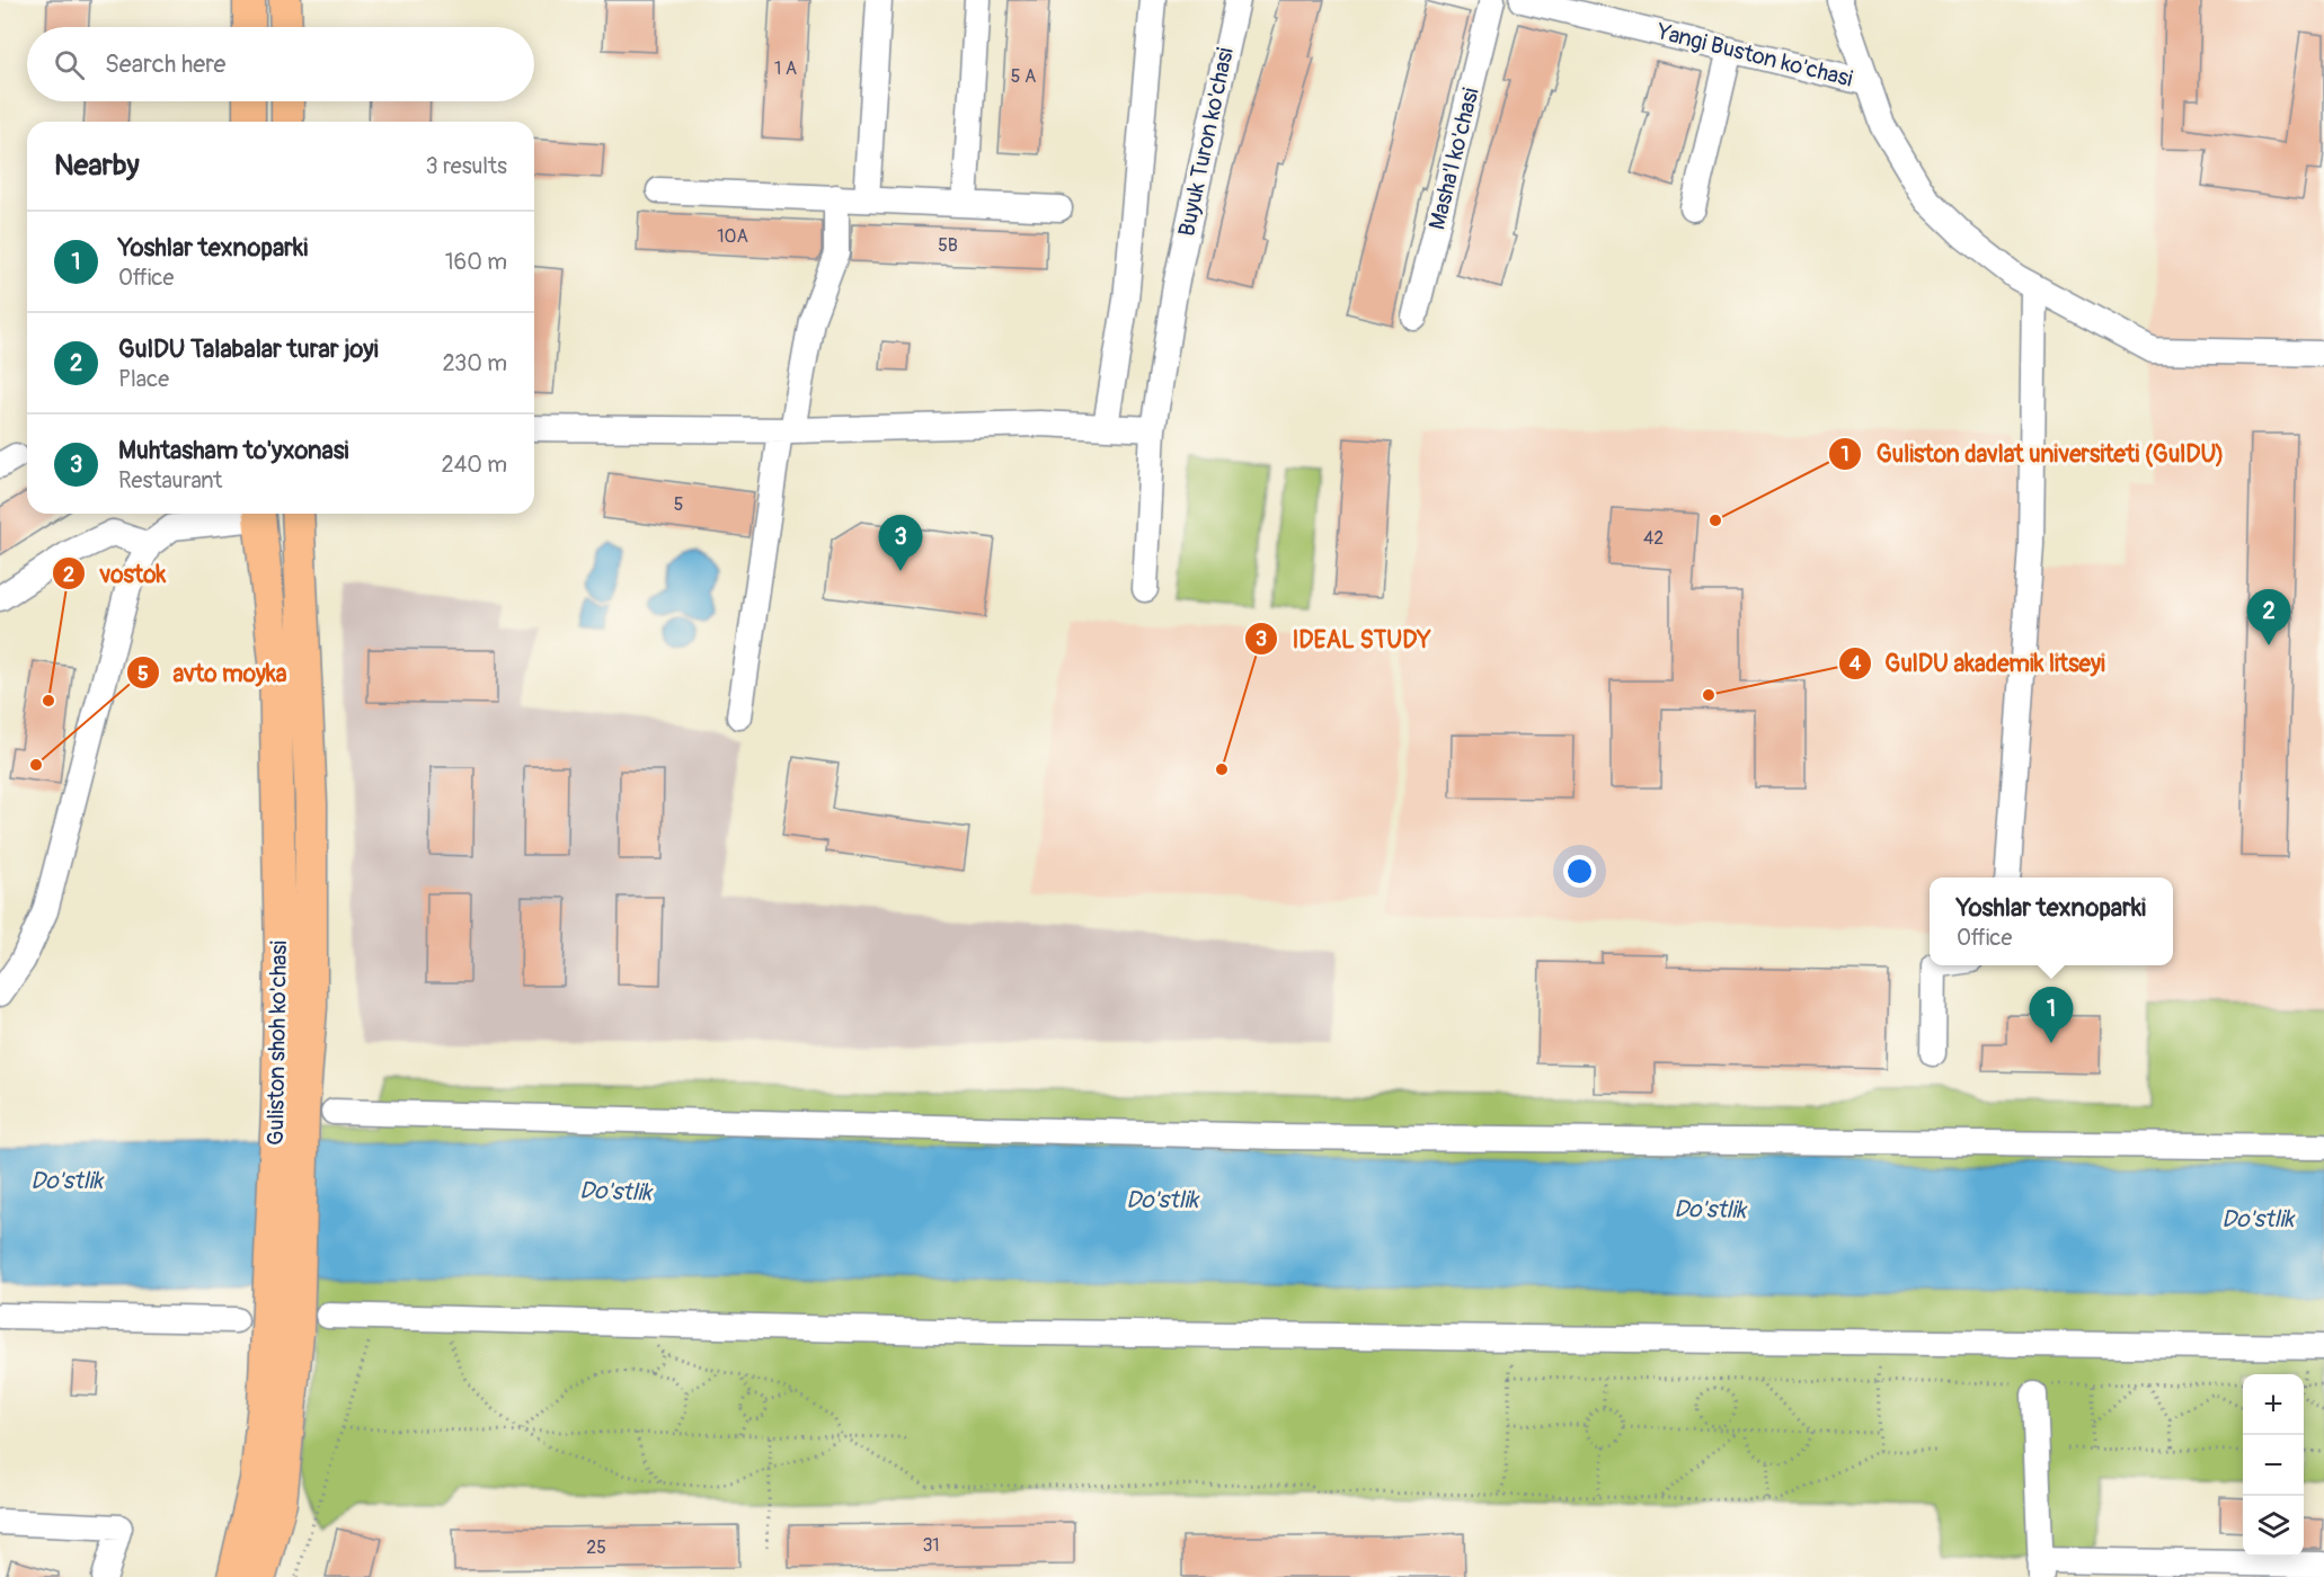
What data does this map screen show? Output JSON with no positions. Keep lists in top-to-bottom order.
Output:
{
  "streets": {
    "main road": ["Guliston shoh ko'chasi"],
    "street": ["Yangi Buston ko'chasi", "Buyuk Turon ko'chasi", "Masha'l ko'chasi"]
  },
  "water": ["Do'stlik"],
  "places": [
    "Guliston davlat universiteti (GulDU)",
    "GulDU akademik litseyi",
    "vostok",
    "avto moyka",
    "IDEAL STUDY"
  ],
  "house_numbers": [
    "1 А",
    "5 А",
    "10A",
    "5B",
    "5",
    "42",
    "31",
    "25"
  ],
  "page": {
    "search": "Search here",
    "heading": ["Nearby", "3 results"],
    "list": [
      {
        "mark": "1",
        "name": "Yoshlar texnoparki",
        "note": "Office",
        "value": "160 m"
      },
      {
        "mark": "2",
        "name": "GulDU Talabalar turar joyi",
        "note": "Place",
        "value": "230 m"
      },
      {
        "mark": "3",
        "name": "Muhtasham to'yxonasi",
        "note": "Restaurant",
        "value": "240 m"
      }
    ],
    "pins": ["3", "2", "1"],
    "popup": ["Yoshlar texnoparki", "Office"],
    "map_buttons": ["+", "−"]
  }
}
